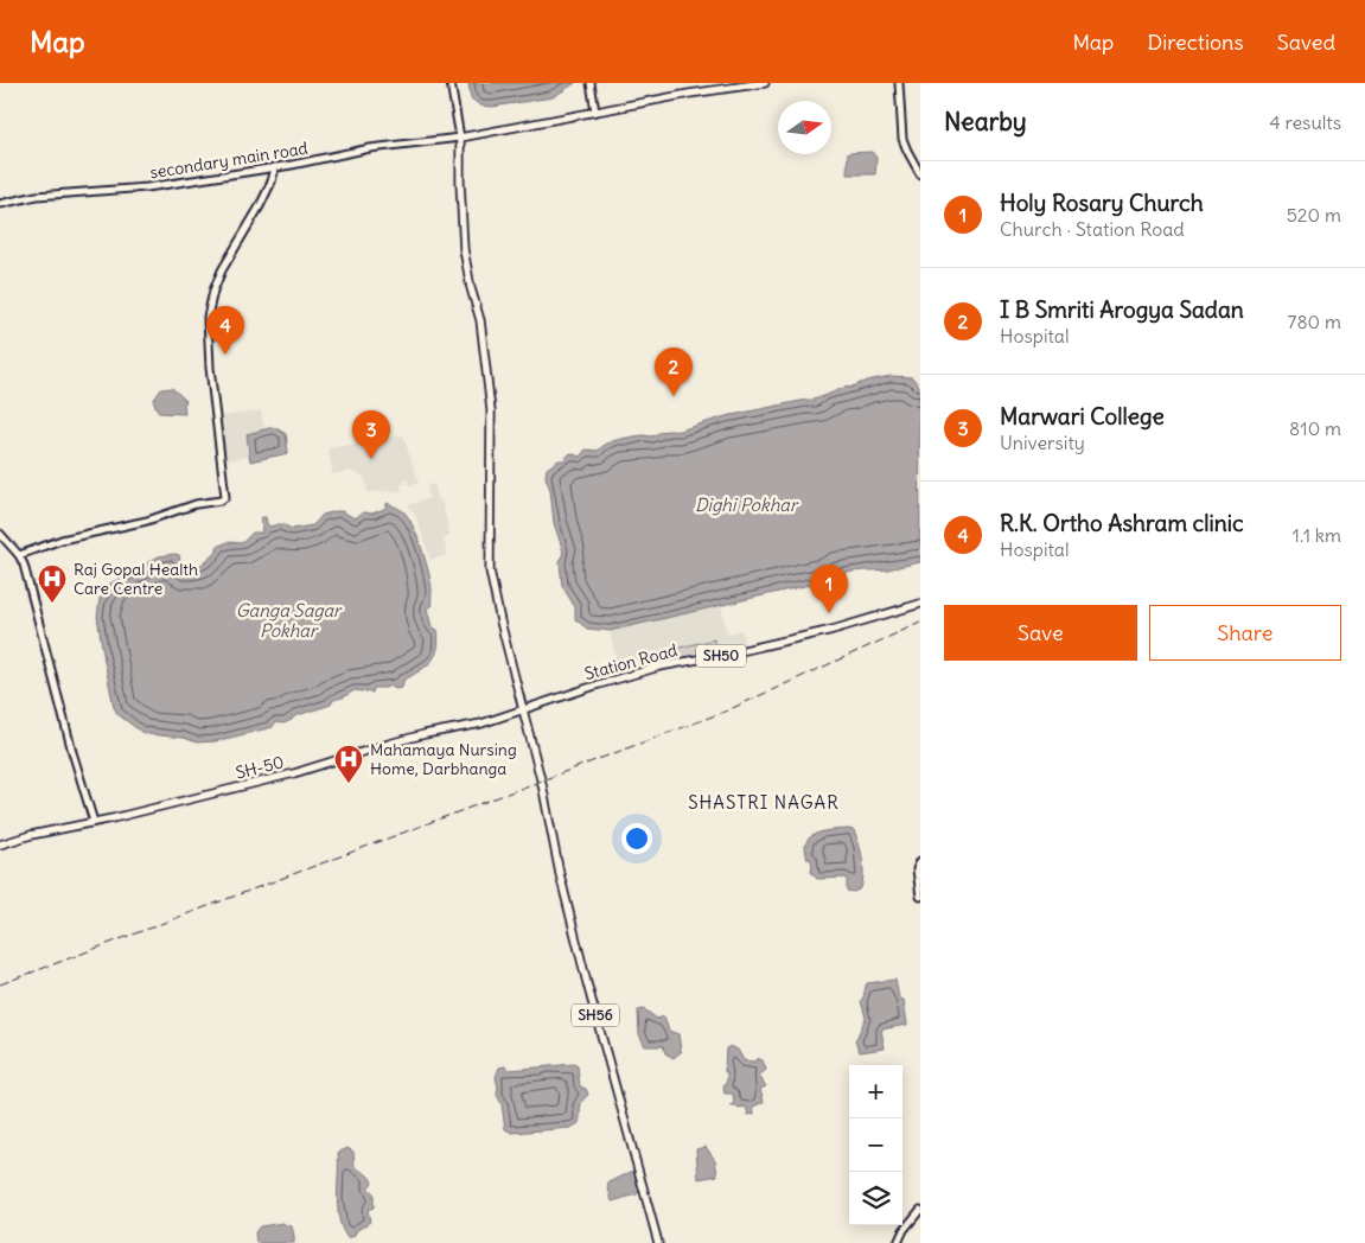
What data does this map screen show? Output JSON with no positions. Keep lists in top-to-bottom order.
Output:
{
  "streets": {
    "main road": [
      "SH50",
      "Station Road",
      "SH-50",
      "SH56"
    ],
    "street": ["secondary main road"]
  },
  "crossings": [
    ["Station Road", "SH-50"],
    ["Station Road", "SH56"],
    ["SH-50", "SH56"]
  ],
  "districts": ["SHASTRI NAGAR"],
  "water": ["Dighi Pokhar", "Ganga Sagar Pokhar"],
  "places": {
    "hospital": ["Raj Gopal Health Care Centre", "Mahamaya Nursing Home, Darbhanga"]
  },
  "north": "right",
  "page": {
    "header": "Map",
    "nav": ["Map", "Directions", "Saved"],
    "heading": ["Nearby", "4 results"],
    "list": [
      {
        "mark": "1",
        "name": "Holy Rosary Church",
        "note": "Church · Station Road",
        "value": "520 m"
      },
      {
        "mark": "2",
        "name": "I B Smriti Arogya Sadan",
        "note": "Hospital",
        "value": "780 m"
      },
      {
        "mark": "3",
        "name": "Marwari College",
        "note": "University",
        "value": "810 m"
      },
      {
        "mark": "4",
        "name": "R.K. Ortho Ashram clinic",
        "note": "Hospital",
        "value": "1.1 km"
      }
    ],
    "pins": [
      "4",
      "2",
      "3",
      "1"
    ],
    "buttons": ["Save", "Share"],
    "map_buttons": ["+", "−"]
  }
}
